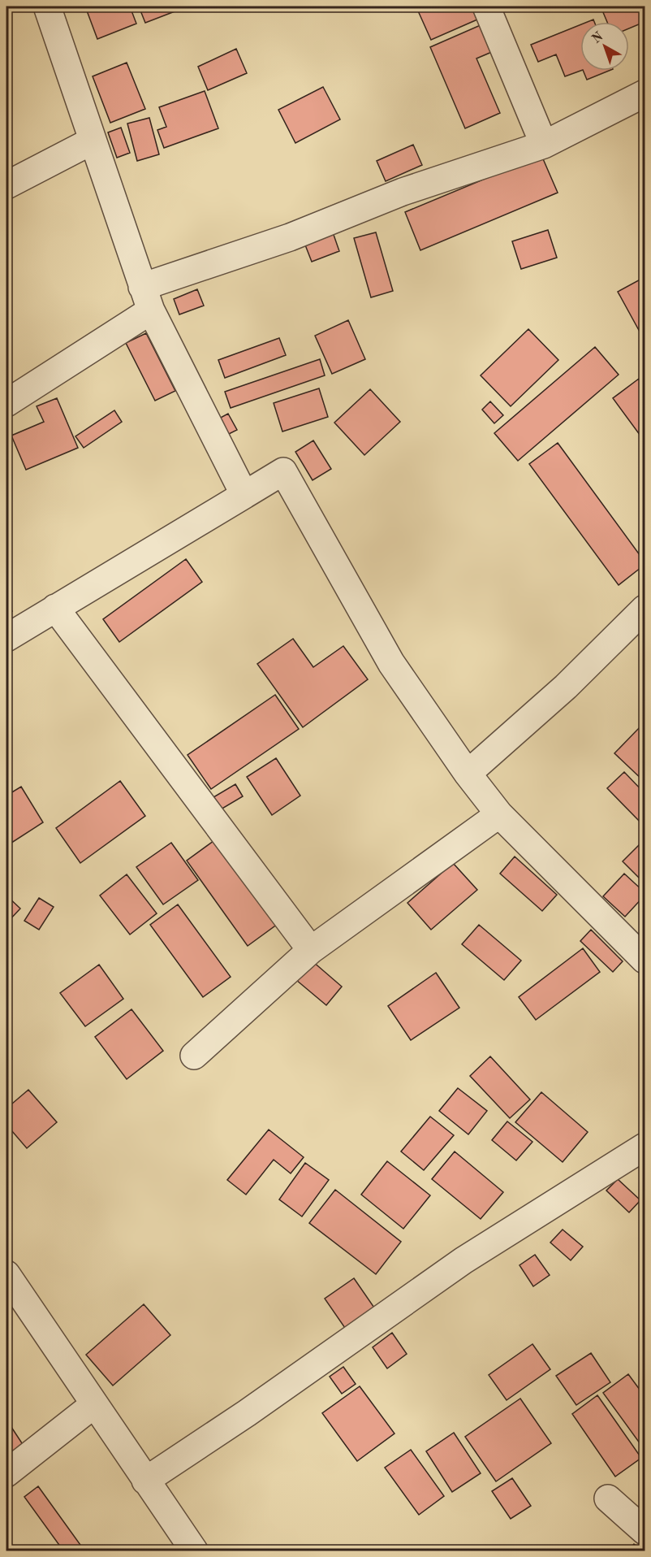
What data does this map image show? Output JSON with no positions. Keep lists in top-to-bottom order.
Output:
{
  "north": "top left"
}
